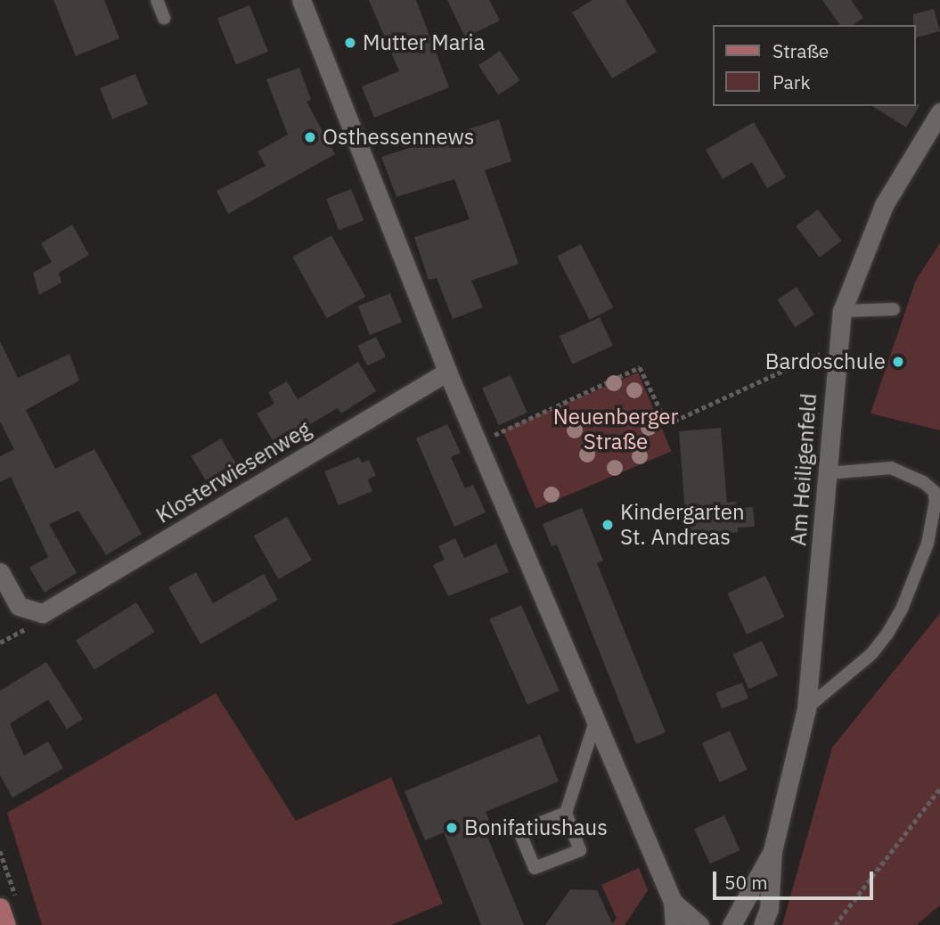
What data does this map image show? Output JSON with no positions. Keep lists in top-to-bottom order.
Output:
{
  "streets": {
    "street": ["Am Heiligenfeld", "Klosterwiesenweg"]
  },
  "parks": ["Neuenberger Straße"],
  "places": [
    "Mutter Maria",
    "Osthessennews",
    "Bardoschule",
    "Kindergarten St. Andreas",
    "Bonifatiushaus"
  ],
  "legend": ["Straße", "Park"],
  "scale_bar": "50 m"
}
